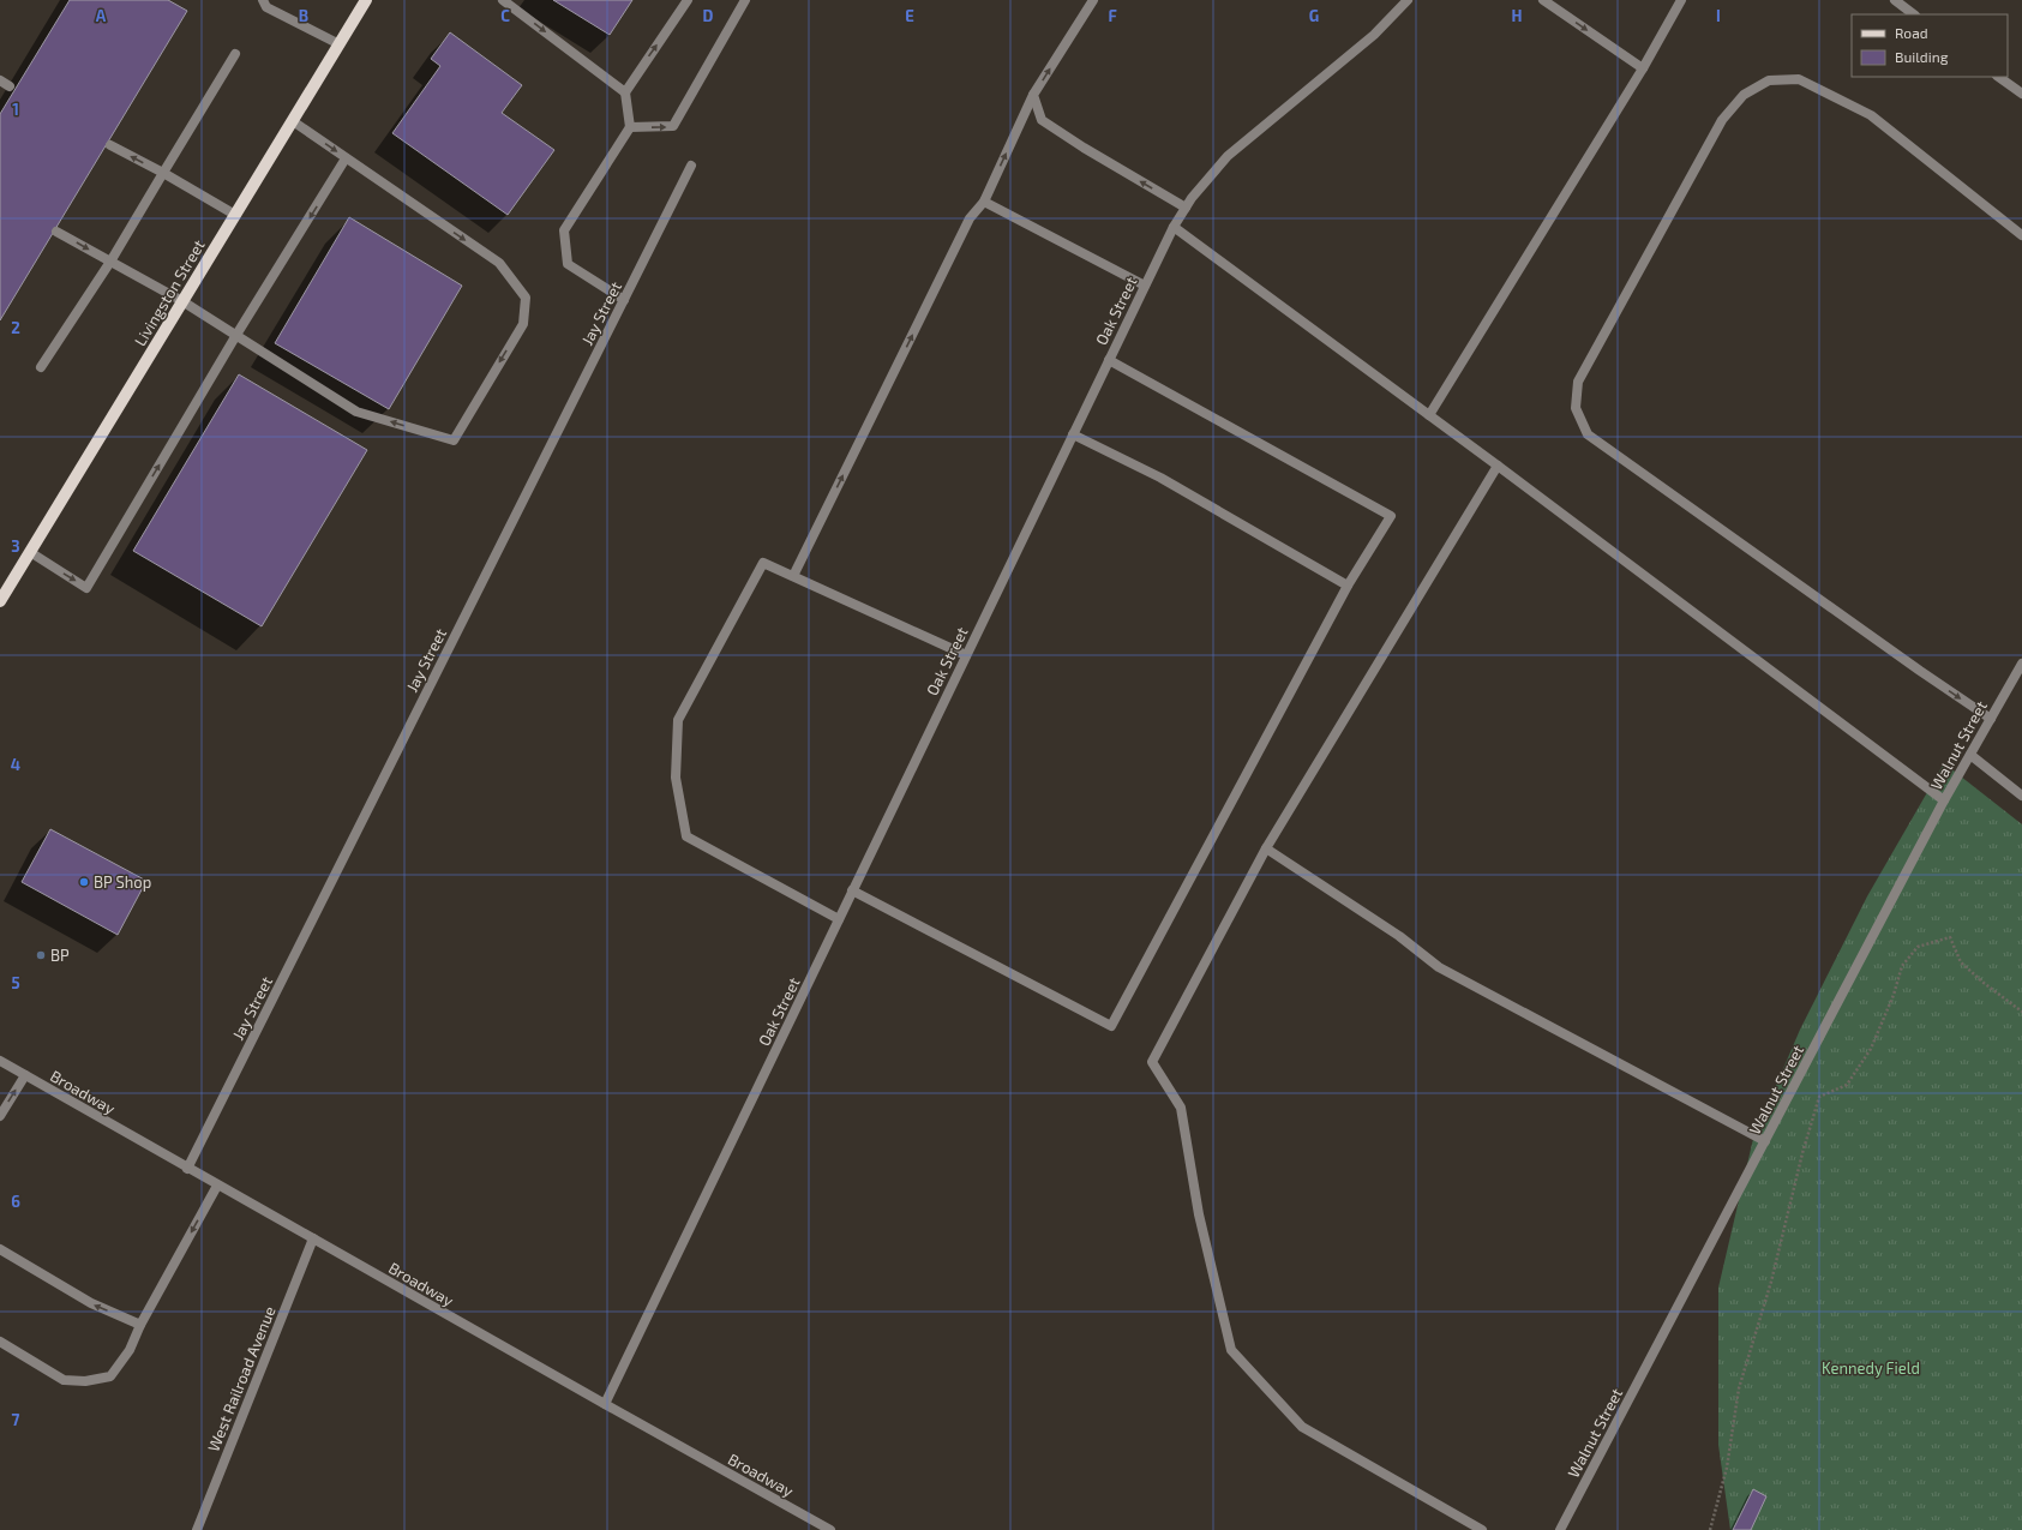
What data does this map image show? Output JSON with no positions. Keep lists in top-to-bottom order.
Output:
{
  "streets": {
    "main road": ["Livingston Street"],
    "street": [
      "Oak Street",
      "Jay Street",
      "Walnut Street",
      "Broadway",
      "West Railroad Avenue"
    ]
  },
  "crossings": [
    ["Oak Street", "Broadway"],
    ["Jay Street", "Broadway"],
    ["Broadway", "West Railroad Avenue"]
  ],
  "parks": ["Kennedy Field"],
  "places": ["BP Shop", "BP"],
  "legend": ["Road", "Building"],
  "grid": {
    "columns": [
      "A",
      "B",
      "C",
      "D",
      "E",
      "F",
      "G",
      "H",
      "I"
    ],
    "rows": [
      "1",
      "2",
      "3",
      "4",
      "5",
      "6",
      "7"
    ]
  }
}
